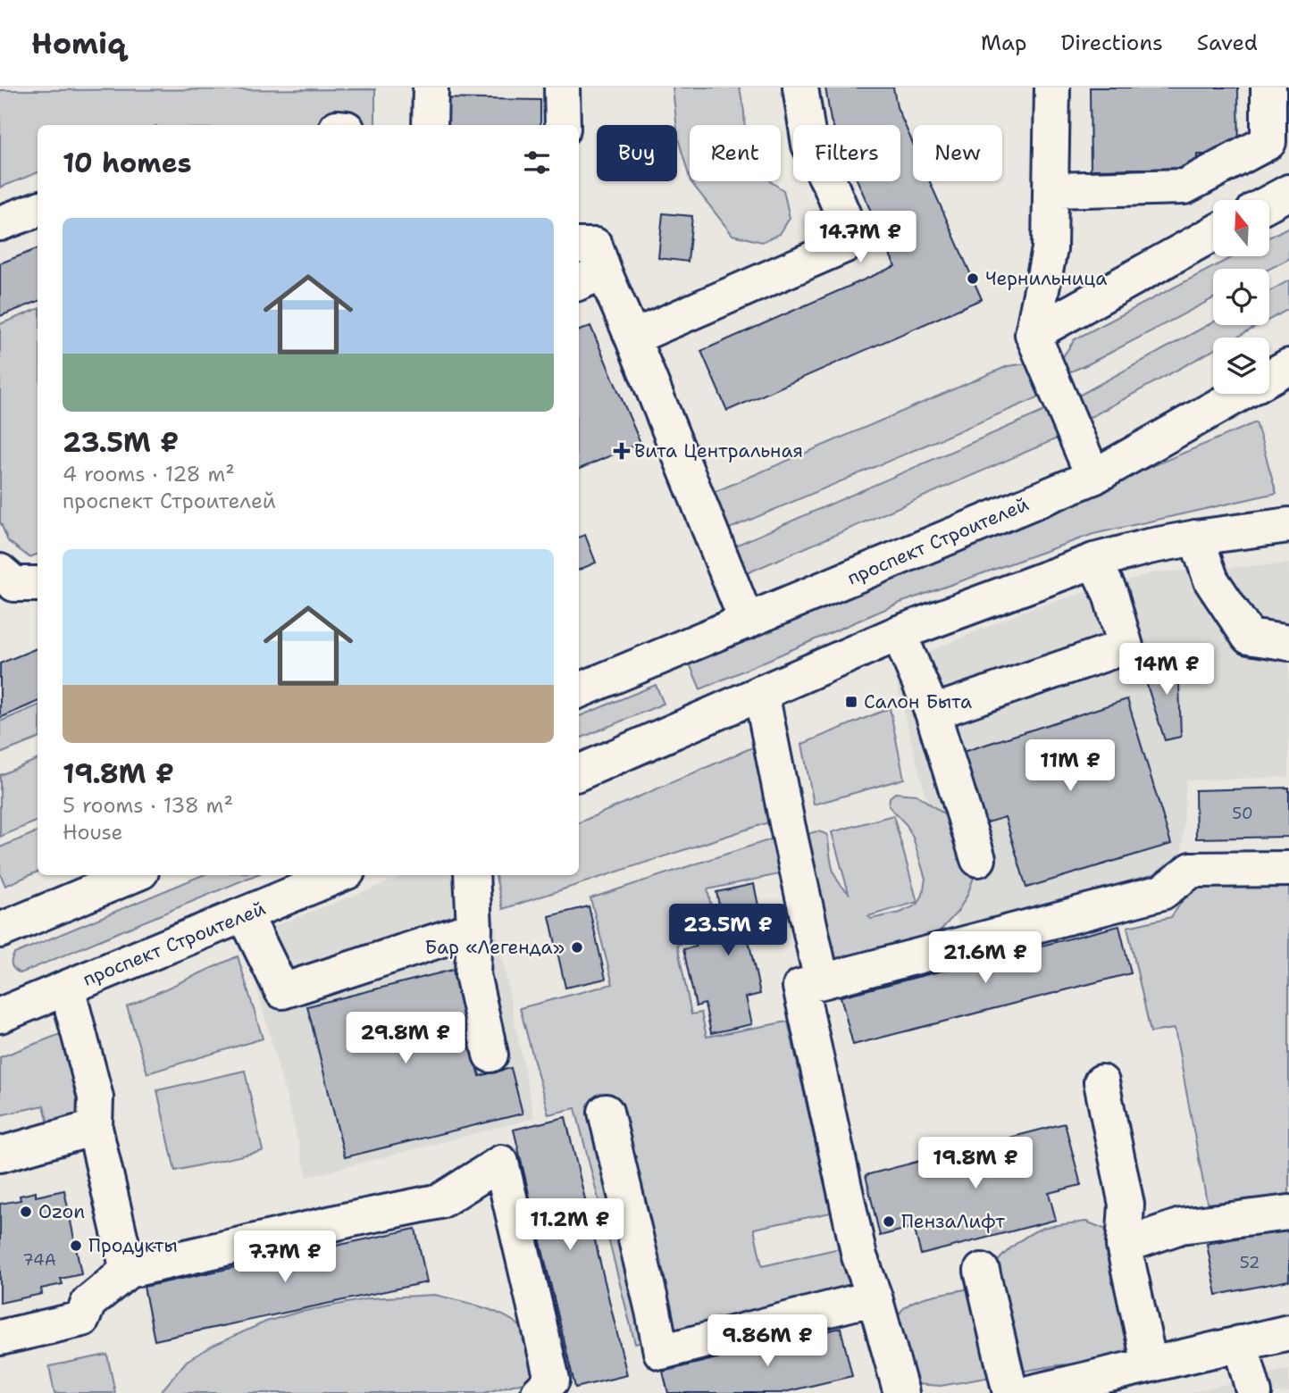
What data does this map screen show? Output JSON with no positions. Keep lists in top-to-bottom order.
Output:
{
  "streets": {
    "main road": ["проспект Строителей"]
  },
  "places": {
    "other": [
      "Чернильница",
      "Бар «Легенда»",
      "Ozon",
      "ПензаЛифт",
      "Продукты"
    ],
    "health": ["Вита Центральная"],
    "transit": ["Салон Быта"]
  },
  "house_numbers": ["50", "74А", "52"],
  "north": "top",
  "page": {
    "header": "Homiq",
    "nav": ["Map", "Directions", "Saved"],
    "chip": [
      "Buy",
      "Rent",
      "Filters",
      "New"
    ],
    "heading": "10 homes",
    "list": [
      {
        "name": "23.5M ₽",
        "note": "4 rooms · 128 m² · проспект Строителей"
      },
      {
        "name": "19.8M ₽",
        "note": "5 rooms · 138 m² · House"
      }
    ],
    "price": [
      "14.7M ₽",
      "14M ₽",
      "11M ₽",
      "23.5M ₽",
      "21.6M ₽",
      "29.8M ₽",
      "19.8M ₽",
      "11.2M ₽",
      "7.7M ₽",
      "9.86M ₽"
    ]
  }
}
